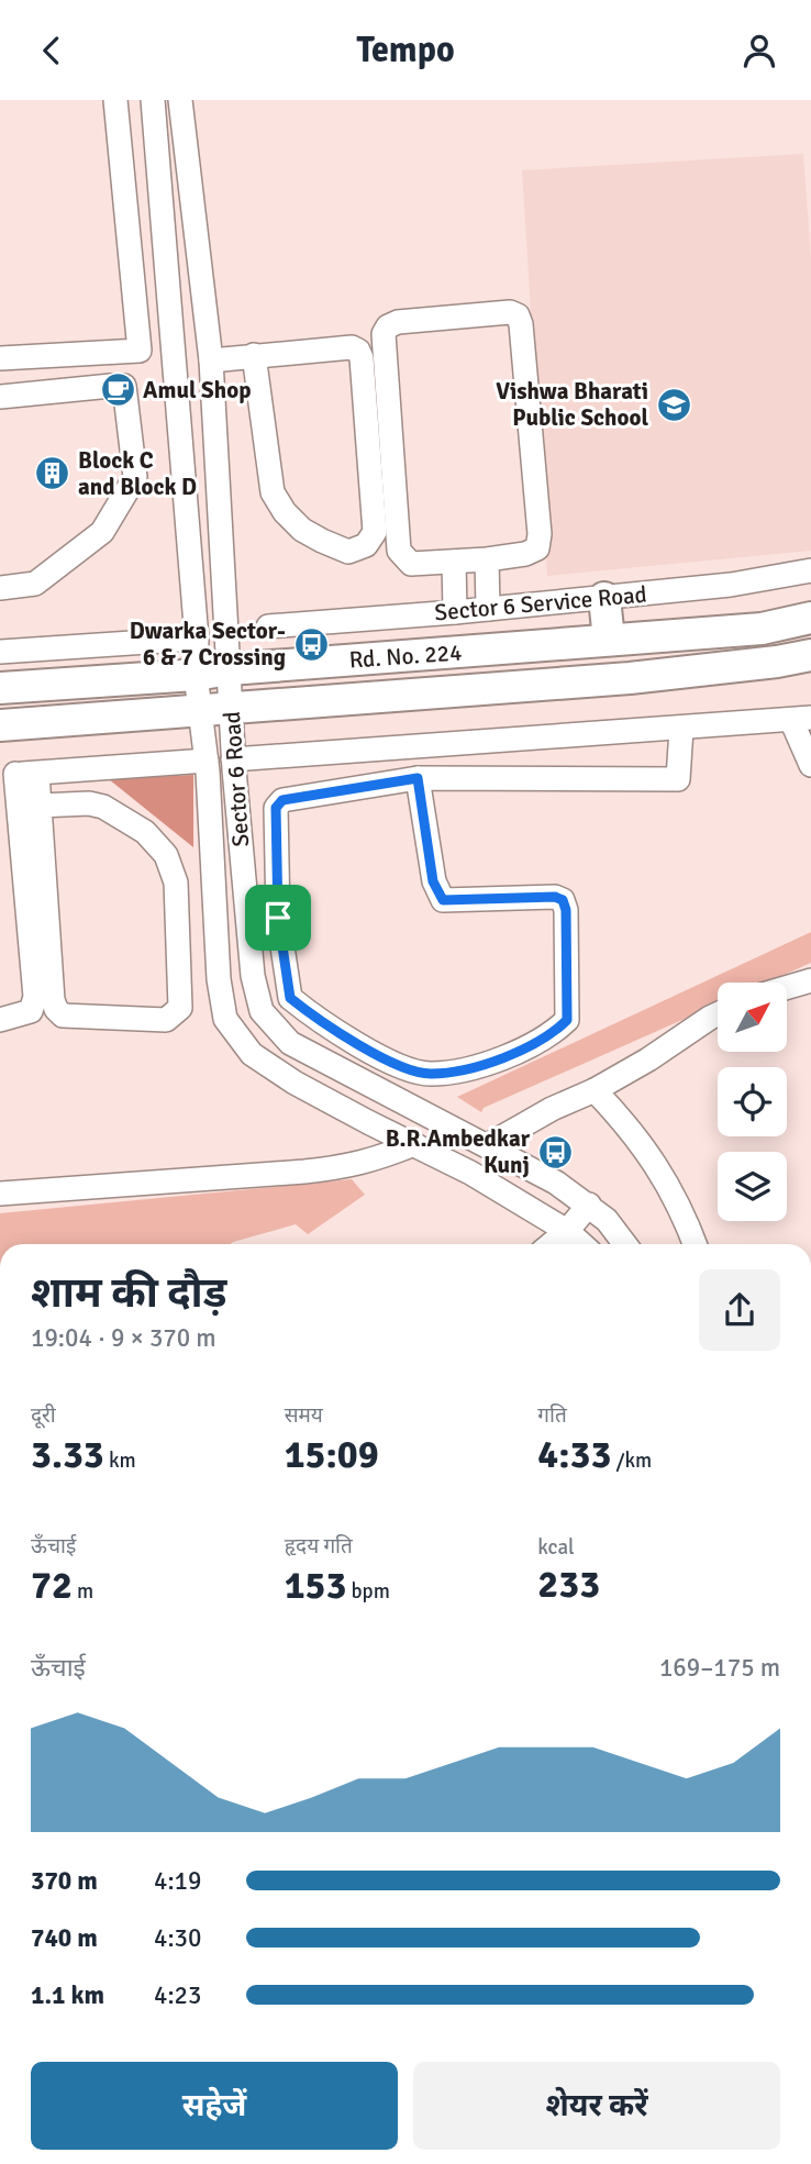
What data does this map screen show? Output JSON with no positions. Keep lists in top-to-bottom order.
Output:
{
  "streets": {
    "main road": ["Rd. No. 224"],
    "street": ["Sector 6 Service Road", "Sector 6 Road"]
  },
  "crossings": [
    ["Rd. No. 224", "Sector 6 Road"]
  ],
  "places": {
    "cafe": ["Amul Shop"],
    "school or university": ["Vishwa Bharati Public School"],
    "building": ["Block C and Block D"],
    "bus stop": ["Dwarka Sector- 6 & 7 Crossing", "B.R.Ambedkar Kunj"]
  },
  "north": "top right",
  "page": {
    "header": "Tempo",
    "heading": ["शाम की दौड़", "19:04 · 9 × 370 m"],
    "stats": [
      ["दूरी", "3.33 km"],
      ["समय", "15:09"],
      ["गति", "4:33 /km"],
      ["ऊँचाई", "72 m"],
      ["हृदय गति", "153 bpm"],
      ["kcal", "233"]
    ],
    "chart": ["ऊँचाई", "169–175 m"],
    "list": [
      {
        "name": "370 m",
        "note": "4:19"
      },
      {
        "name": "740 m",
        "note": "4:30"
      },
      {
        "name": "1.1 km",
        "note": "4:23"
      }
    ],
    "buttons": ["सहेजें", "शेयर करें"]
  }
}
